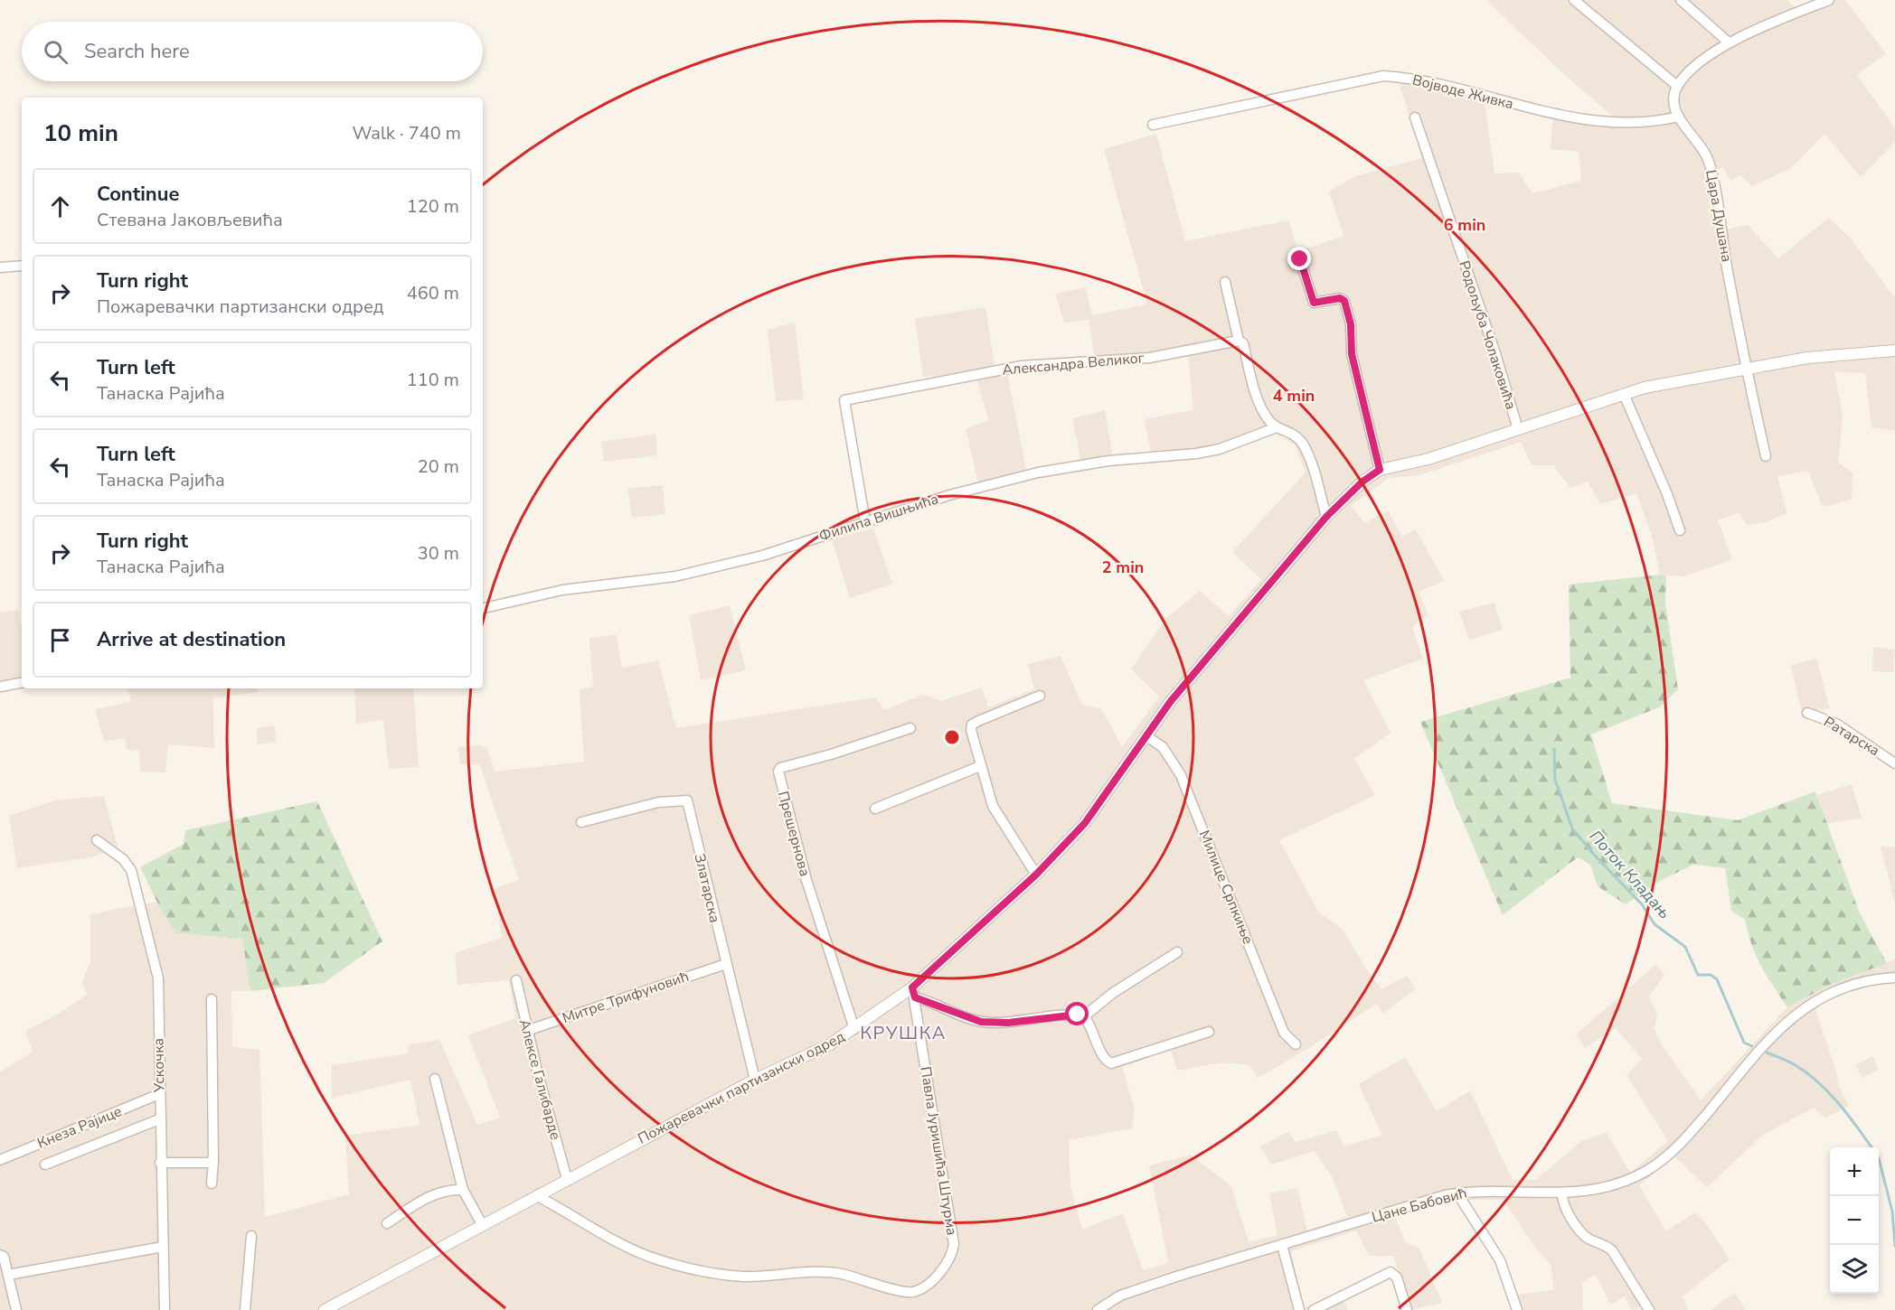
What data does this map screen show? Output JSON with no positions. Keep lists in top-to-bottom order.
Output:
{
  "streets": {
    "street": [
      "Војводе Живка",
      "Цара Душана",
      "Родољуба Чолаковића",
      "Александра Великог",
      "Филипа Вишњића",
      "Ратарска",
      "Прешернова",
      "Милице Српкиње",
      "Златарска",
      "Митре Трифуновић",
      "Ускочка",
      "Алексе Галибарде",
      "Пожаревачки партизански одред",
      "Кнеза Рајице",
      "Павла Јуришића Штурма",
      "Цане Бабовић"
    ]
  },
  "crossings": [
    ["Војводе Живка", "Цара Душана"],
    ["Цара Душана", "Пожаревачки партизански одред"],
    ["Родољуба Чолаковића", "Пожаревачки партизански одред"],
    ["Александра Великог", "Филипа Вишњића"],
    ["Прешернова", "Пожаревачки партизански одред"],
    ["Милице Српкиње", "Пожаревачки партизански одред"],
    ["Златарска", "Митре Трифуновић"],
    ["Златарска", "Пожаревачки партизански одред"],
    ["Митре Трифуновић", "Алексе Галибарде"],
    ["Ускочка", "Кнеза Рајице"],
    ["Алексе Галибарде", "Пожаревачки партизански одред"],
    ["Пожаревачки партизански одред", "Павла Јуришића Штурма"]
  ],
  "districts": ["КРУШКА"],
  "water": ["Поток Кладањ"],
  "page": {
    "search": "Search here",
    "heading": ["10 min", "Walk · 740 m"],
    "list": [
      ["Continue", "Стевана Јаковљевића", "120 m"],
      ["Turn right", "Пожаревачки партизански одред", "460 m"],
      ["Turn left", "Танаска Рајића", "110 m"],
      ["Turn left", "Танаска Рајића", "20 m"],
      ["Turn right", "Танаска Рајића", "30 m"],
      "Arrive at destination"
    ],
    "map_buttons": ["+", "−"]
  },
  "rings": ["6 min", "4 min", "2 min"]
}
